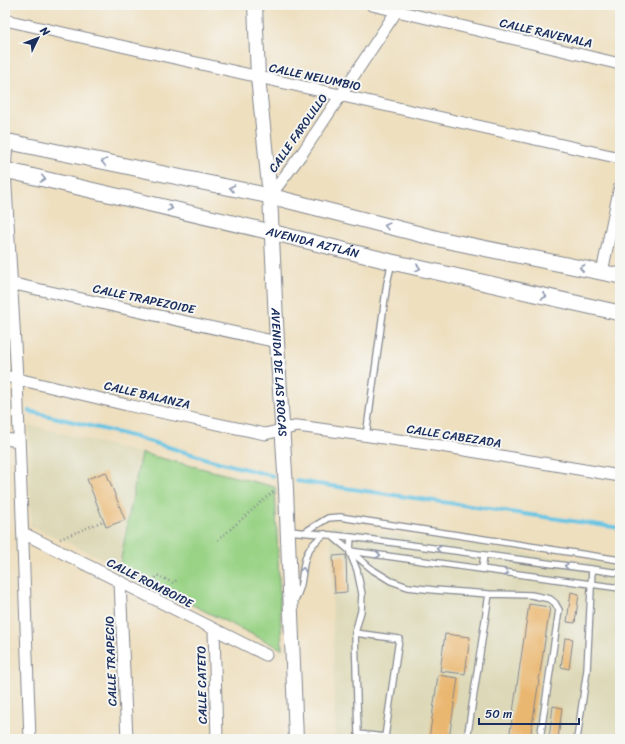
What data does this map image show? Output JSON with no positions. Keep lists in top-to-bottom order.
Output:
{
  "streets": {
    "main road": ["AVENIDA AZTLÁN"],
    "street": [
      "CALLE RAVENALA",
      "CALLE NELUMBIO",
      "CALLE FAROLILLO",
      "CALLE TRAPEZOIDE",
      "AVENIDA DE LAS ROCAS",
      "CALLE BALANZA",
      "CALLE CABEZADA",
      "CALLE ROMBOIDE",
      "CALLE TRAPECIO",
      "CALLE CATETO"
    ]
  },
  "crossings": [
    ["CALLE RAVENALA", "CALLE FAROLILLO"],
    ["CALLE NELUMBIO", "CALLE FAROLILLO"],
    ["CALLE NELUMBIO", "AVENIDA DE LAS ROCAS"],
    ["CALLE FAROLILLO", "AVENIDA DE LAS ROCAS"],
    ["AVENIDA AZTLÁN", "AVENIDA DE LAS ROCAS"],
    ["CALLE TRAPEZOIDE", "AVENIDA DE LAS ROCAS"],
    ["AVENIDA DE LAS ROCAS", "CALLE BALANZA"],
    ["AVENIDA DE LAS ROCAS", "CALLE CABEZADA"],
    ["CALLE BALANZA", "CALLE CABEZADA"],
    ["CALLE ROMBOIDE", "CALLE TRAPECIO"],
    ["CALLE ROMBOIDE", "CALLE CATETO"]
  ],
  "scale_bar": "50 m",
  "north": "top right"
}
